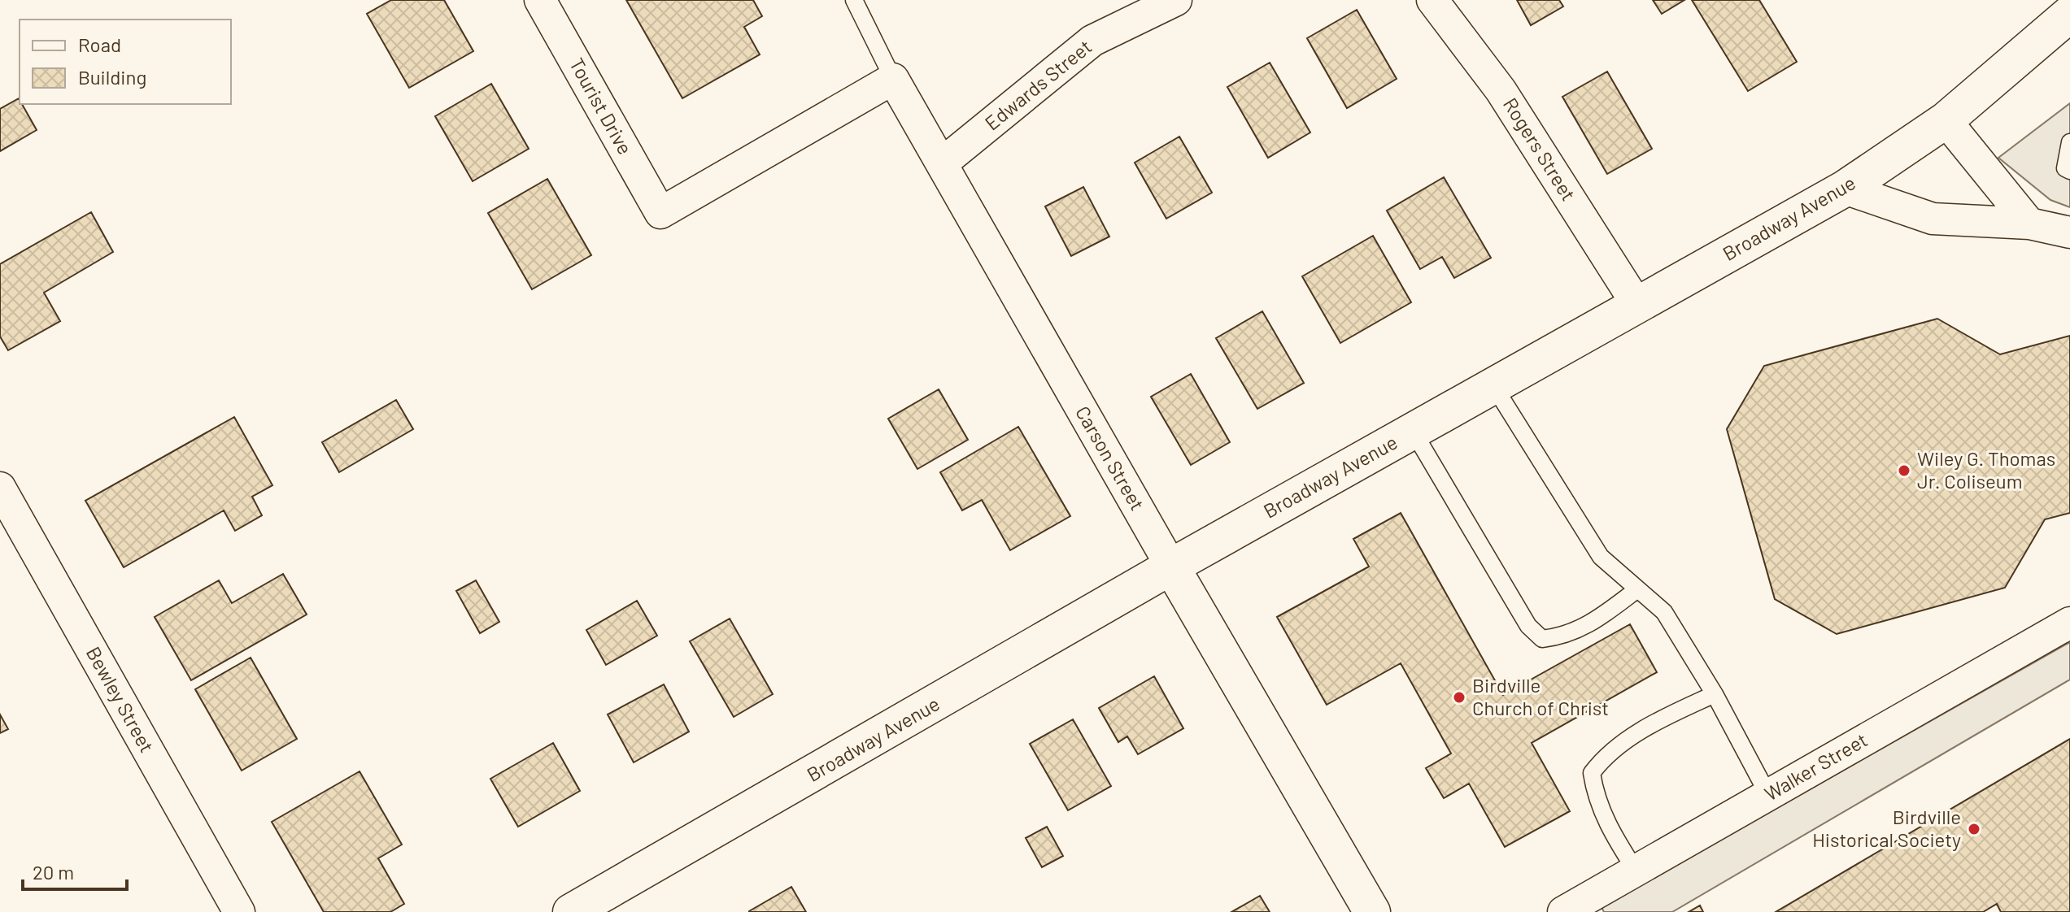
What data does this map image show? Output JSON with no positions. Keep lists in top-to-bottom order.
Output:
{
  "streets": {
    "main road": ["Broadway Avenue", "Carson Street"],
    "street": [
      "Edwards Street",
      "Tourist Drive",
      "Rogers Street",
      "Bewley Street",
      "Walker Street"
    ]
  },
  "crossings": [
    ["Edwards Street", "Carson Street"],
    ["Tourist Drive", "Carson Street"],
    ["Rogers Street", "Broadway Avenue"],
    ["Broadway Avenue", "Carson Street"]
  ],
  "places": ["Wiley G. Thomas Jr. Coliseum", "Birdville Church of Christ", "Birdville Historical Society"],
  "legend": ["Road", "Building"],
  "scale_bar": "20 m"
}
